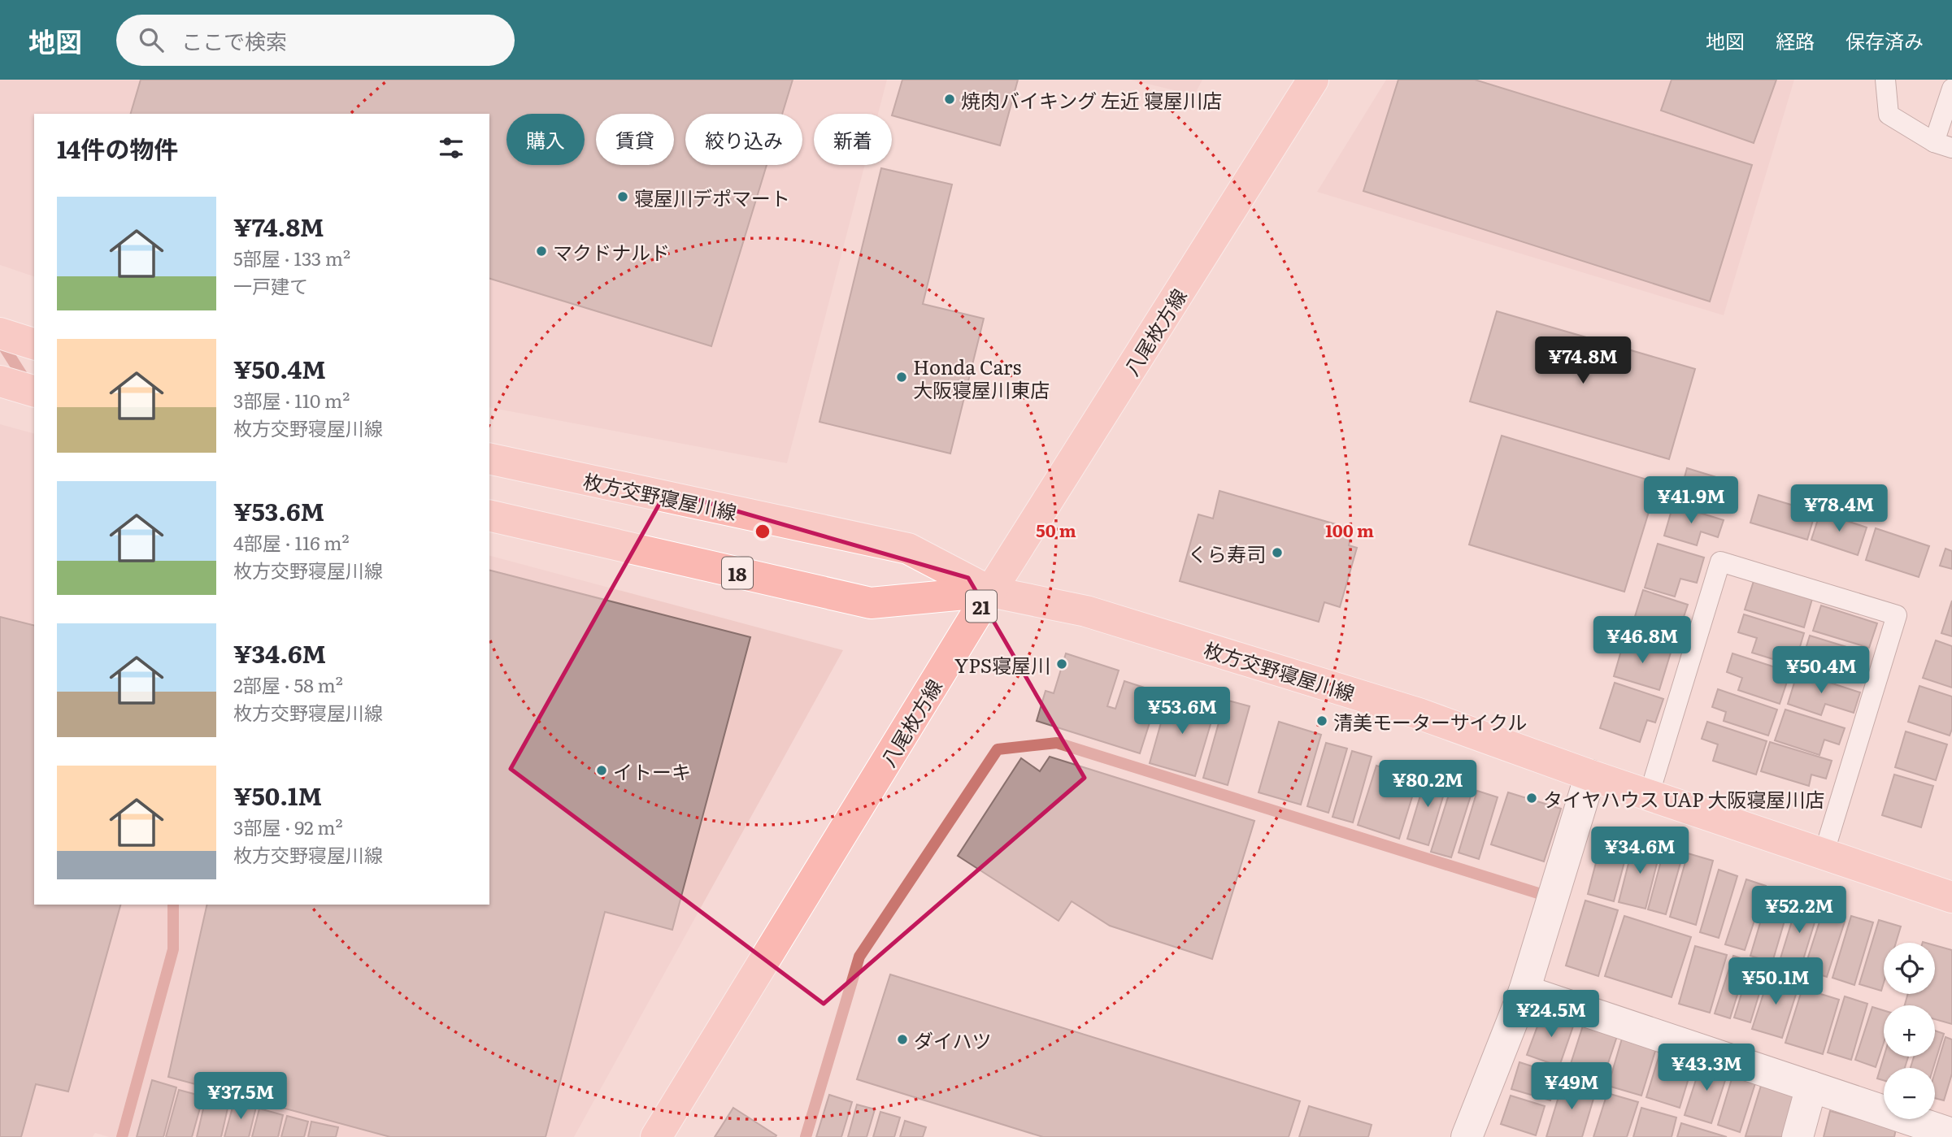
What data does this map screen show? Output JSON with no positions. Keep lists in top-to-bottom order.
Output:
{
  "streets": {
    "main road": [
      "八尾枚方線",
      "枚方交野寝屋川線",
      "18",
      "21"
    ]
  },
  "crossings": [
    ["八尾枚方線", "枚方交野寝屋川線"]
  ],
  "places": [
    "焼肉バイキング 左近 寝屋川店",
    "寝屋川デポマート",
    "マクドナルド",
    "Honda Cars 大阪寝屋川東店",
    "くら寿司",
    "YPS寝屋川",
    "清美モーターサイクル",
    "イトーキ",
    "タイヤハウス UAP 大阪寝屋川店",
    "ダイハツ"
  ],
  "page": {
    "header": "地図",
    "search": "ここで検索",
    "nav": ["地図", "経路", "保存済み"],
    "chip": [
      "購入",
      "賃貸",
      "絞り込み",
      "新着"
    ],
    "heading": "14件の物件",
    "list": [
      {
        "name": "¥74.8M",
        "note": "5部屋 · 133 m² · 一戸建て"
      },
      {
        "name": "¥50.4M",
        "note": "3部屋 · 110 m² · 枚方交野寝屋川線"
      },
      {
        "name": "¥53.6M",
        "note": "4部屋 · 116 m² · 枚方交野寝屋川線"
      },
      {
        "name": "¥34.6M",
        "note": "2部屋 · 58 m² · 枚方交野寝屋川線"
      },
      {
        "name": "¥50.1M",
        "note": "3部屋 · 92 m² · 枚方交野寝屋川線"
      }
    ],
    "price": [
      "¥74.8M",
      "¥41.9M",
      "¥78.4M",
      "¥46.8M",
      "¥50.4M",
      "¥53.6M",
      "¥80.2M",
      "¥34.6M",
      "¥52.2M",
      "¥50.1M",
      "¥24.5M",
      "¥43.3M",
      "¥49M",
      "¥37.5M"
    ],
    "map_buttons": ["+", "−"]
  },
  "rings": ["50 m", "100 m"]
}
